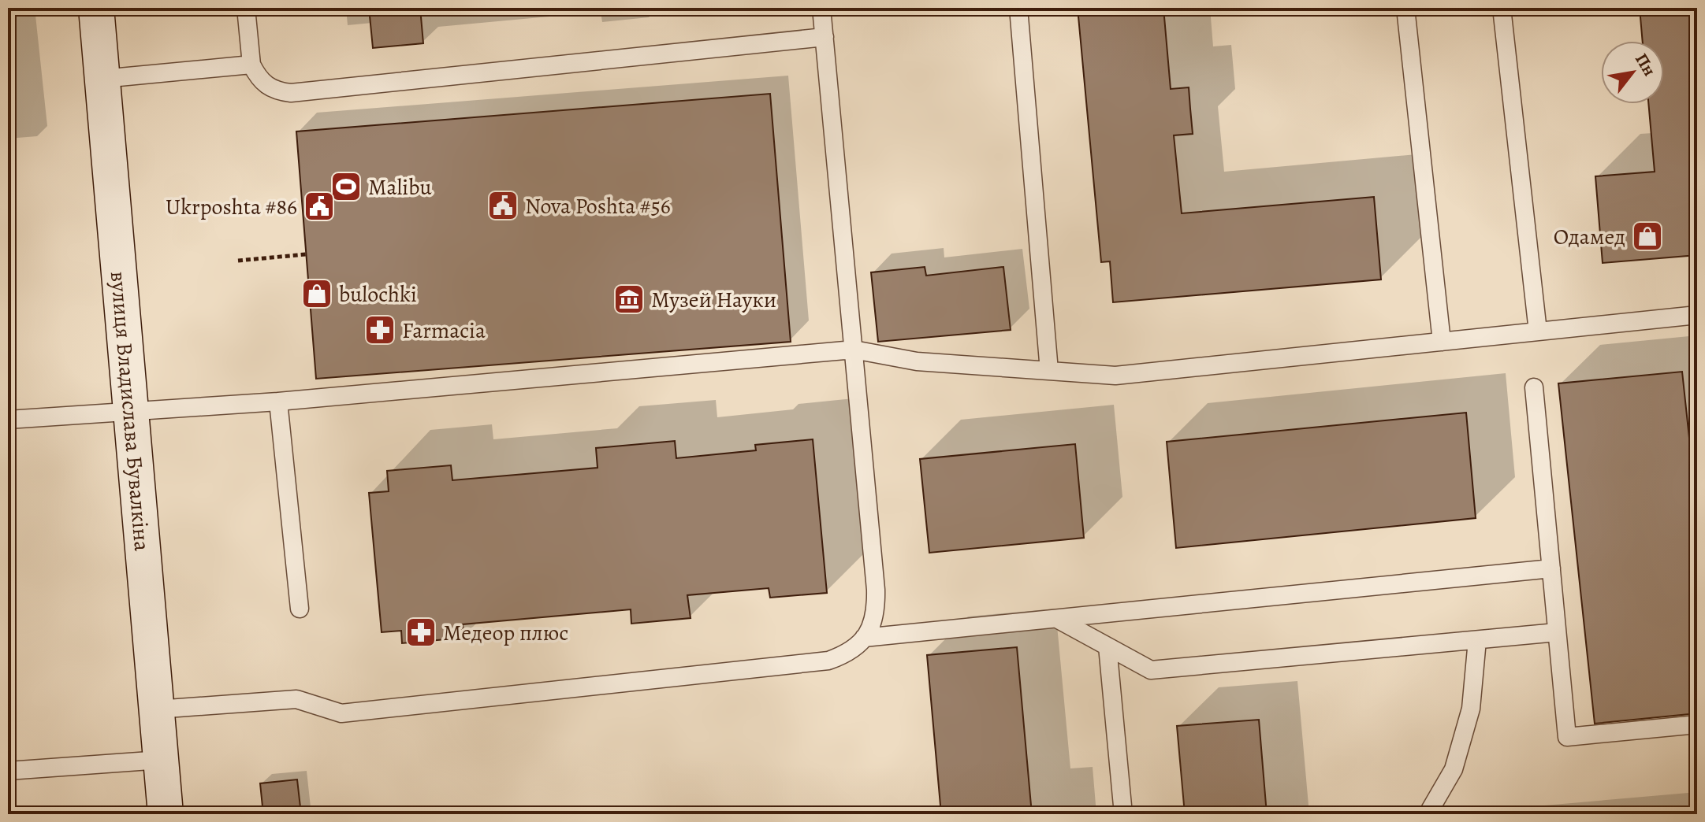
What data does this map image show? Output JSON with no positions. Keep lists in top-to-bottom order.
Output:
{
  "streets": {
    "street": ["вулиця Владислава Бувалкіна"]
  },
  "places": {
    "sports": ["Malibu"],
    "public building": ["Nova Poshta #56", "Ukrposhta #86"],
    "shop": ["Одамед", "bulochki"],
    "museum": ["Музей Науки"],
    "pharmacy": ["Farmacia", "Медеор плюс"]
  },
  "north": "top right"
}
